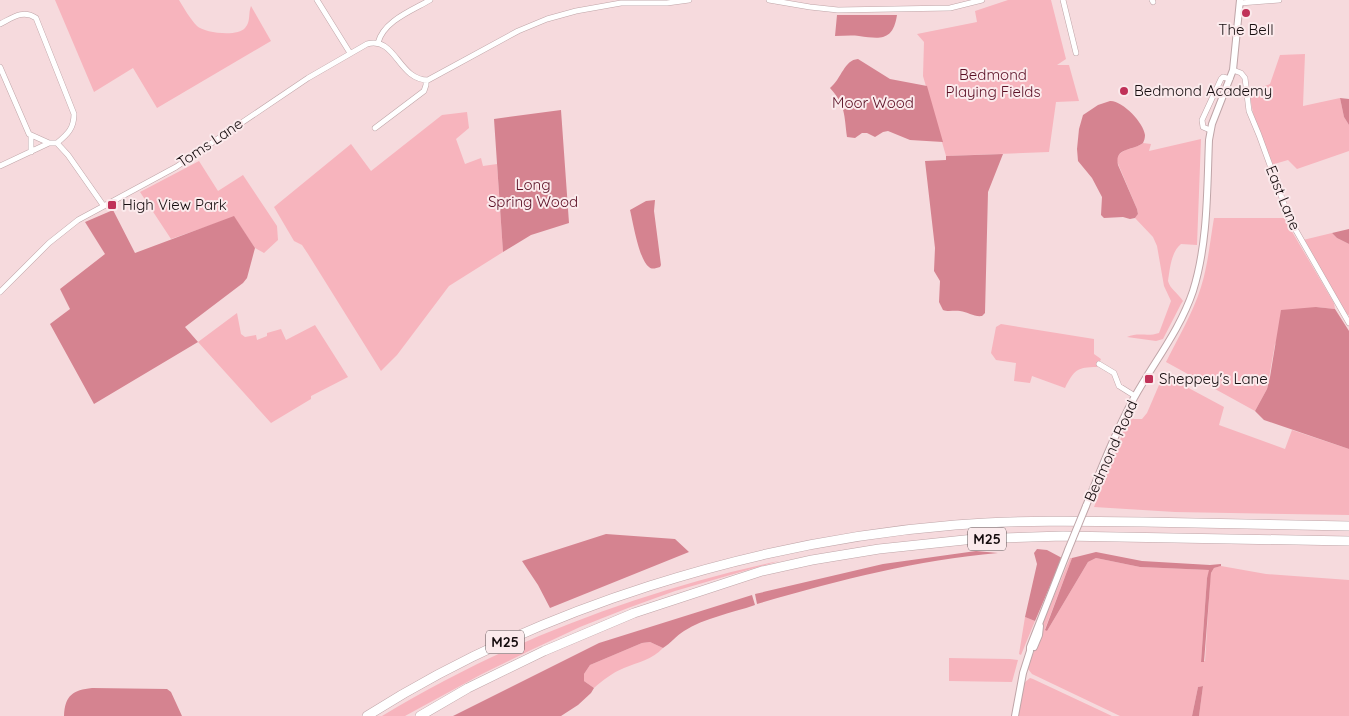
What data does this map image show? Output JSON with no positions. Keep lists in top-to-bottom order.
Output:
{
  "streets": {
    "highway": ["M25"],
    "street": ["Toms Lane", "East Lane", "Bedmond Road"]
  },
  "crossings": [
    ["East Lane", "Bedmond Road"]
  ],
  "parks": ["Bedmond Playing Fields", "Moor Wood", "Long Spring Wood"],
  "places": {
    "other": ["The Bell", "Bedmond Academy"],
    "transit": ["High View Park", "Sheppey's Lane"]
  }
}
